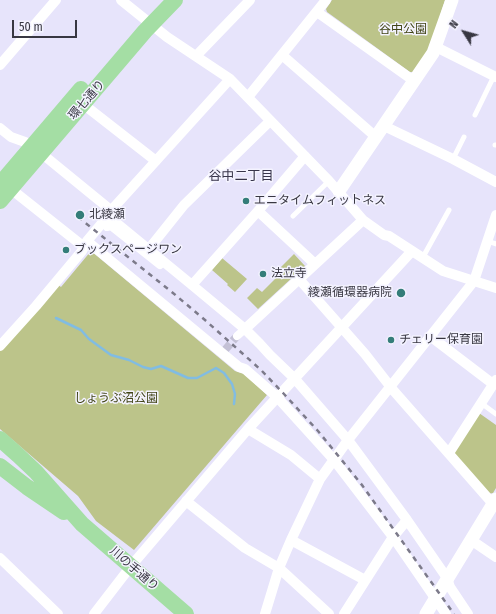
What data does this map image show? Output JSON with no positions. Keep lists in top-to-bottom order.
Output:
{
  "streets": {
    "main road": ["環七通り", "川の手通り"]
  },
  "districts": ["谷中二丁目"],
  "parks": ["谷中公園", "しょうぶ沼公園"],
  "places": [
    "エニタイムフィットネス",
    "北綾瀬",
    "ブックスページワン",
    "法立寺",
    "綾瀬循環器病院",
    "チェリー保育園"
  ],
  "scale_bar": "50 m",
  "north": "top left"
}
